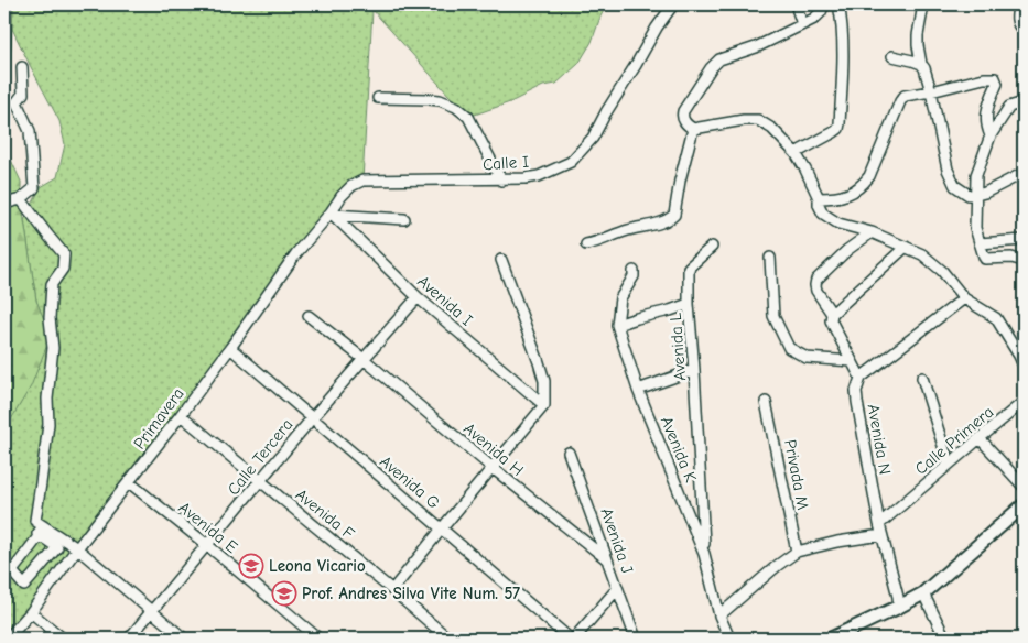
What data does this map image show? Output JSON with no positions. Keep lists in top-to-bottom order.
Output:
{
  "streets": {
    "street": [
      "Calle I",
      "Avenida I",
      "Avenida L",
      "Primavera",
      "Avenida N",
      "Calle Primera",
      "Avenida H",
      "Avenida K",
      "Calle Tercera",
      "Privada M",
      "Avenida G",
      "Avenida F",
      "Avenida E",
      "Avenida J"
    ]
  },
  "crossings": [
    ["Calle I", "Avenida I"],
    ["Calle I", "Primavera"],
    ["Avenida I", "Primavera"],
    ["Avenida I", "Calle Tercera"],
    ["Avenida L", "Avenida K"],
    ["Primavera", "Avenida G"],
    ["Primavera", "Avenida F"],
    ["Primavera", "Avenida E"],
    ["Avenida N", "Calle Primera"],
    ["Avenida H", "Calle Tercera"],
    ["Avenida H", "Avenida J"],
    ["Calle Tercera", "Avenida G"],
    ["Calle Tercera", "Avenida F"],
    ["Calle Tercera", "Avenida E"]
  ],
  "places": {
    "school or university": ["Leona Vicario", "Prof. Andres Silva Vite Num. 57"]
  }
}
